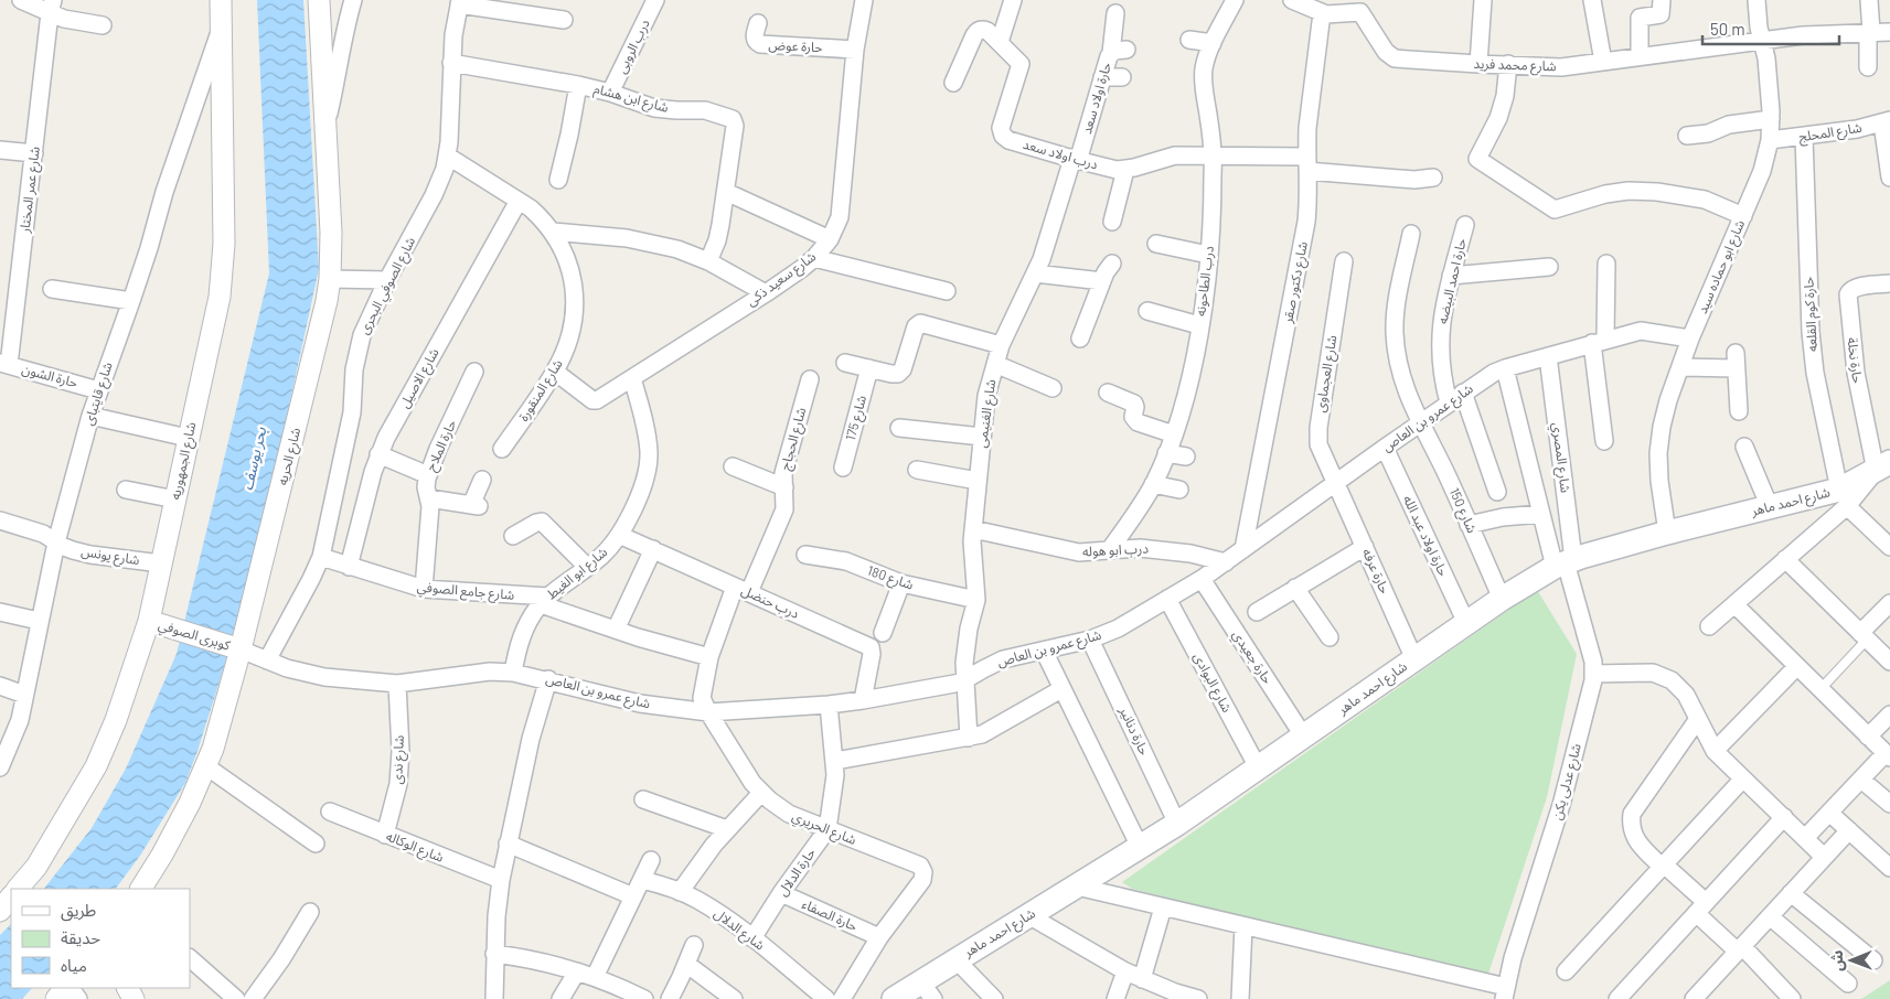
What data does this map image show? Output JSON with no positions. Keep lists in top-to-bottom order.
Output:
{
  "streets": {
    "main road": ["شارع احمد ماهر"],
    "street": [
      "درب الروبى",
      "حارة عوض",
      "شارع محمد فريد",
      "شارع ابن هشام",
      "حارة اولاد سعد",
      "شارع المحلج",
      "درب اولاد سعد",
      "شارع عمر المختار",
      "شارع ابو حماده سيد",
      "شارع سعيد ذكى",
      "درب الطاحونه",
      "حارة احمد البيضه",
      "شارع دكتور صقر",
      "شارع الصوفي البحرى",
      "حارة كوم القلعه",
      "حارة نخلة",
      "شارع العجماوى",
      "حارة الشون",
      "شارع الاصيل",
      "شارع المنقورة",
      "شارع قايتباى",
      "شارع الغنيمى",
      "شارع 175",
      "شارع عمرو بن العاص",
      "شارع الحجاج",
      "حارة الملاح",
      "شارع الحريه",
      "شارع المصري",
      "شارع الجمهوريه",
      "شارع 150",
      "حارة اولاد عبد الله",
      "درب ابو هوله",
      "شارع يونس",
      "حارة عرفه",
      "شارع ابو الغيط",
      "شارع 180",
      "شارع جامع الصوفي",
      "درب حنضل",
      "كوبرى الصوفي",
      "حارة جعيدي",
      "شارع البوادى",
      "حارة دنانير",
      "شارع ندى",
      "شارع عدلى يكن",
      "شارع الحريري",
      "شارع الوكاله",
      "حارة الدلال",
      "حارة الصفاء",
      "شارع الدلال"
    ]
  },
  "crossings": [
    ["درب الروبى", "شارع ابن هشام"],
    ["حارة عوض", "شارع سعيد ذكى"],
    ["شارع محمد فريد", "شارع ابو حماده سيد"],
    ["شارع محمد فريد", "شارع دكتور صقر"],
    ["شارع ابن هشام", "شارع الصوفي البحرى"],
    ["حارة اولاد سعد", "درب اولاد سعد"],
    ["حارة اولاد سعد", "شارع الغنيمى"],
    ["شارع المحلج", "شارع ابو حماده سيد"],
    ["شارع المحلج", "حارة كوم القلعه"],
    ["درب اولاد سعد", "درب الطاحونه"],
    ["درب اولاد سعد", "شارع دكتور صقر"],
    ["درب اولاد سعد", "شارع الغنيمى"],
    ["شارع عمر المختار", "حارة الشون"],
    ["شارع ابو حماده سيد", "شارع عمرو بن العاص"],
    ["شارع ابو حماده سيد", "شارع احمد ماهر"],
    ["شارع سعيد ذكى", "شارع المنقورة"],
    ["شارع سعيد ذكى", "شارع ابو الغيط"],
    ["درب الطاحونه", "درب ابو هوله"],
    ["حارة احمد البيضه", "شارع عمرو بن العاص"],
    ["شارع دكتور صقر", "شارع عمرو بن العاص"],
    ["شارع الصوفي البحرى", "شارع المنقورة"],
    ["شارع الصوفي البحرى", "شارع عمرو بن العاص"],
    ["شارع الصوفي البحرى", "شارع جامع الصوفي"],
    ["حارة كوم القلعه", "شارع احمد ماهر"],
    ["حارة نخلة", "شارع احمد ماهر"],
    ["شارع العجماوى", "شارع عمرو بن العاص"],
    ["شارع العجماوى", "حارة عرفه"],
    ["حارة الشون", "شارع قايتباى"],
    ["شارع الاصيل", "شارع المنقورة"],
    ["شارع الاصيل", "شارع جامع الصوفي"],
    ["شارع قايتباى", "شارع الجمهوريه"],
    ["شارع قايتباى", "شارع يونس"],
    ["شارع الغنيمى", "شارع عمرو بن العاص"],
    ["شارع الغنيمى", "درب ابو هوله"],
    ["شارع الغنيمى", "شارع 180"],
    ["شارع عمرو بن العاص", "شارع الحجاج"],
    ["شارع عمرو بن العاص", "شارع الحريه"],
    ["شارع عمرو بن العاص", "شارع المصري"],
    ["شارع عمرو بن العاص", "شارع 150"],
    ["شارع عمرو بن العاص", "حارة اولاد عبد الله"],
    ["شارع عمرو بن العاص", "درب ابو هوله"],
    ["شارع عمرو بن العاص", "حارة عرفه"],
    ["شارع عمرو بن العاص", "شارع ابو الغيط"],
    ["شارع عمرو بن العاص", "درب حنضل"],
    ["شارع عمرو بن العاص", "كوبرى الصوفي"],
    ["شارع عمرو بن العاص", "حارة جعيدي"],
    ["شارع عمرو بن العاص", "شارع البوادى"],
    ["شارع عمرو بن العاص", "حارة دنانير"],
    ["شارع عمرو بن العاص", "شارع ندى"],
    ["شارع عمرو بن العاص", "شارع الحريري"],
    ["شارع عمرو بن العاص", "حارة الدلال"],
    ["شارع الحجاج", "شارع جامع الصوفي"],
    ["شارع الحجاج", "درب حنضل"],
    ["شارع الحجاج", "شارع الحريري"],
    ["حارة الملاح", "شارع جامع الصوفي"],
    ["شارع الحريه", "كوبرى الصوفي"],
    ["شارع المصري", "شارع احمد ماهر"],
    ["شارع المصري", "شارع عدلى يكن"],
    ["شارع الجمهوريه", "شارع يونس"],
    ["شارع الجمهوريه", "كوبرى الصوفي"],
    ["شارع احمد ماهر", "شارع 150"],
    ["شارع احمد ماهر", "حارة اولاد عبد الله"],
    ["شارع احمد ماهر", "حارة عرفه"],
    ["شارع احمد ماهر", "حارة جعيدي"],
    ["شارع احمد ماهر", "شارع البوادى"],
    ["شارع احمد ماهر", "حارة دنانير"],
    ["شارع احمد ماهر", "شارع عدلى يكن"],
    ["شارع ابو الغيط", "شارع جامع الصوفي"],
    ["شارع ابو الغيط", "درب حنضل"],
    ["شارع ندى", "شارع الوكاله"],
    ["شارع الحريري", "حارة الدلال"],
    ["شارع الحريري", "حارة الصفاء"],
    ["حارة الدلال", "حارة الصفاء"],
    ["حارة الدلال", "شارع الدلال"]
  ],
  "water": ["بحر يوسف"],
  "legend": ["طريق", "حديقة", "مياه"],
  "scale_bar": "50 m",
  "north": "left"
}
